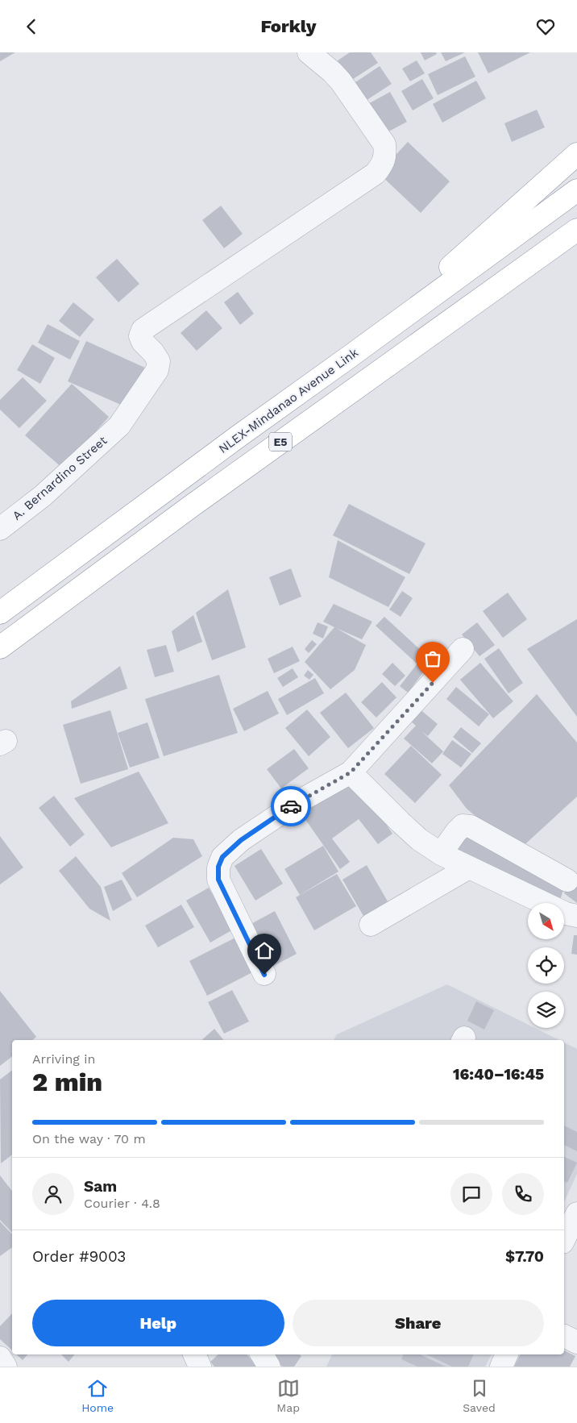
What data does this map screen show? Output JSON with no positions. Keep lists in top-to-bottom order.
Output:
{
  "streets": {
    "highway": ["NLEX-Mindanao Avenue Link", "E5"],
    "street": ["A. Bernardino Street"]
  },
  "north": "bottom right",
  "page": {
    "header": "Forkly",
    "heading": ["2 min", "Arriving in", "16:40–16:45"],
    "panel": [
      "Sam",
      "Courier · 4.8",
      "Order #9003",
      "$7.70"
    ],
    "bar": "On the way · 70 m",
    "buttons": ["Help", "Share"],
    "tabs": ["Home", "Map", "Saved"]
  }
}
